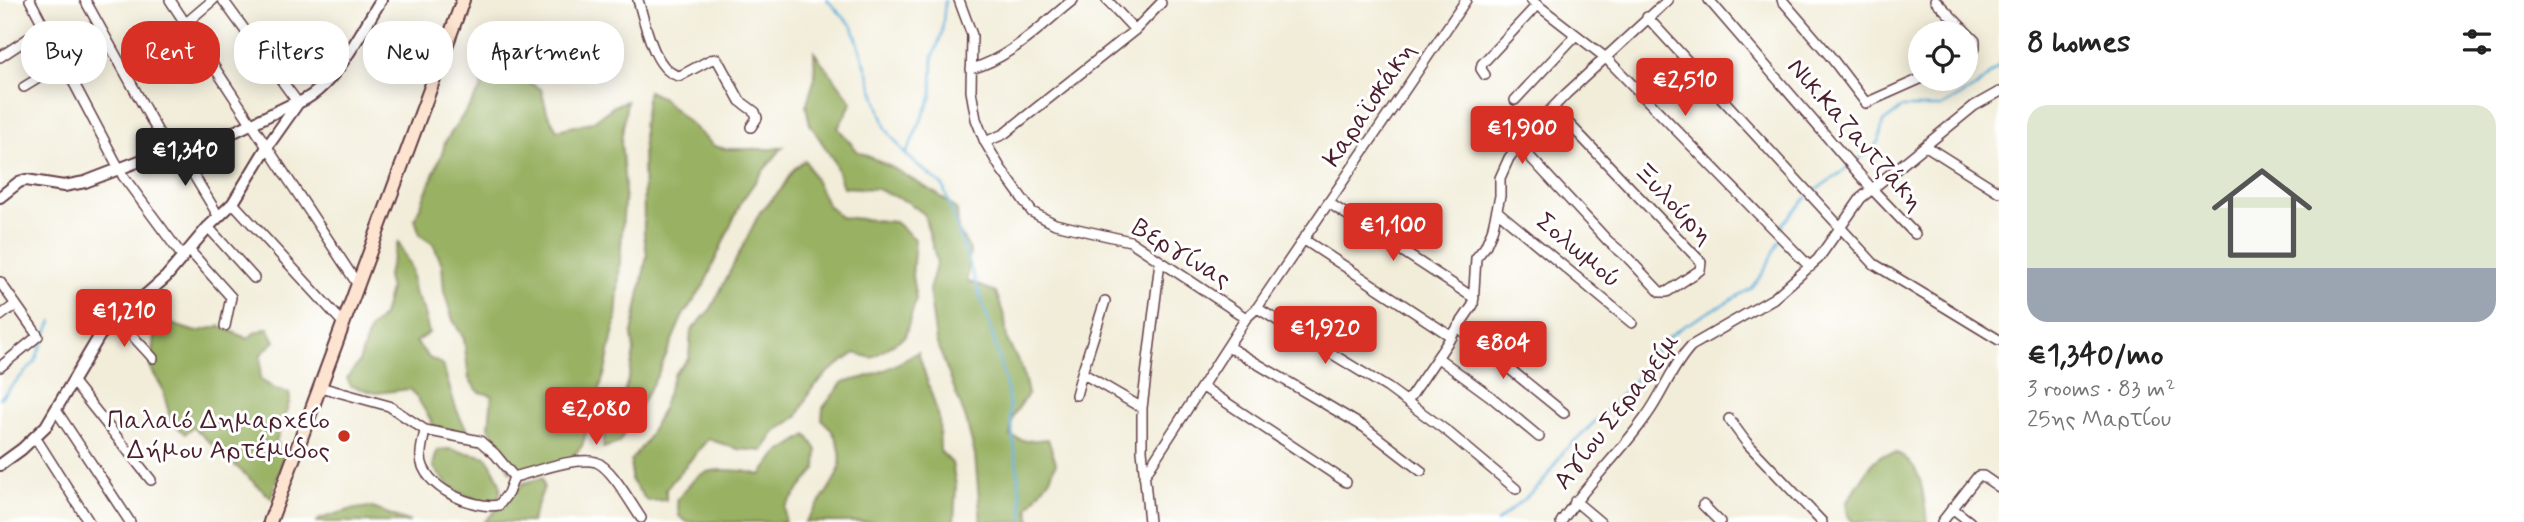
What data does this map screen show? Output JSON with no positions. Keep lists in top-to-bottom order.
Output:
{
  "streets": {
    "street": [
      "Καραϊσκάκη",
      "Νικ.Καζαντζάκη",
      "Ξυλούρη",
      "Σολωμού",
      "Βεργίνας",
      "Αγίου Σεραφείμ"
    ]
  },
  "crossings": [
    ["Καραϊσκάκη", "Βεργίνας"],
    ["Νικ.Καζαντζάκη", "Αγίου Σεραφείμ"]
  ],
  "places": ["Παλαιό Δημαρχείο Δήμου Αρτέμιδος"],
  "page": {
    "heading": "8 homes",
    "chip": [
      "Buy",
      "Rent",
      "Filters",
      "New",
      "Apartment"
    ],
    "price": [
      "€2,510",
      "€1,900",
      "€1,340",
      "€1,100",
      "€1,210",
      "€1,920",
      "€804",
      "€2,080"
    ],
    "list": [
      {
        "name": "€1,340/mo",
        "note": "3 rooms · 83 m² · 25ης Μαρτίου"
      }
    ]
  }
}
